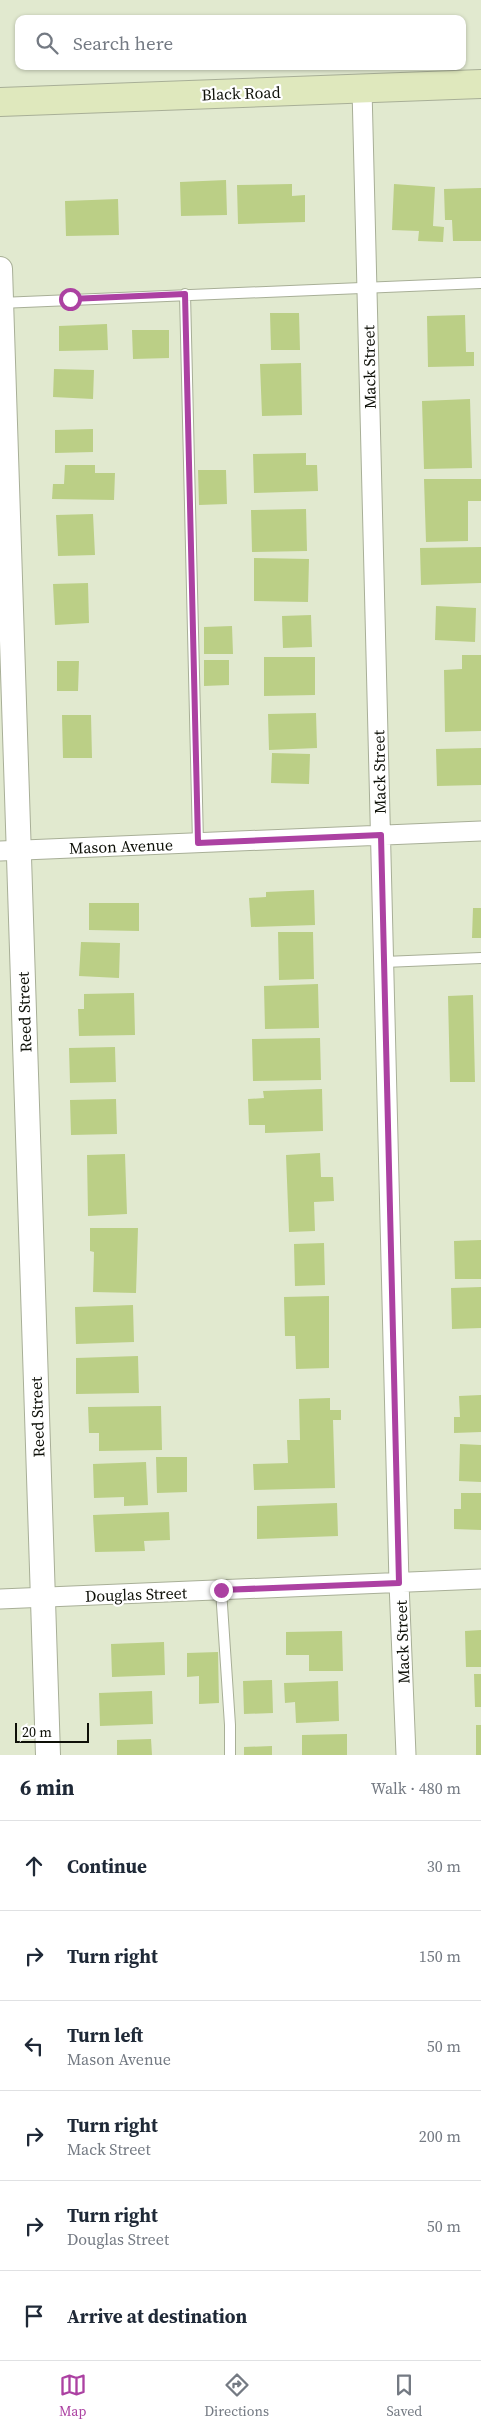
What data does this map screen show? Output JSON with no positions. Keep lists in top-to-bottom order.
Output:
{
  "streets": {
    "main road": ["Black Road"],
    "street": [
      "Mack Street",
      "Mason Avenue",
      "Reed Street",
      "Douglas Street"
    ]
  },
  "crossings": [
    ["Black Road", "Mack Street"],
    ["Mack Street", "Mason Avenue"],
    ["Mack Street", "Douglas Street"],
    ["Mason Avenue", "Reed Street"],
    ["Reed Street", "Douglas Street"]
  ],
  "scale_bar": "20 m",
  "page": {
    "search": "Search here",
    "scale": "20 m",
    "heading": ["6 min", "Walk · 480 m"],
    "list": [
      ["Continue", "30 m"],
      ["Turn right", "150 m"],
      ["Turn left", "Mason Avenue", "50 m"],
      ["Turn right", "Mack Street", "200 m"],
      ["Turn right", "Douglas Street", "50 m"],
      "Arrive at destination"
    ],
    "nav": ["Map", "Directions", "Saved"]
  }
}
